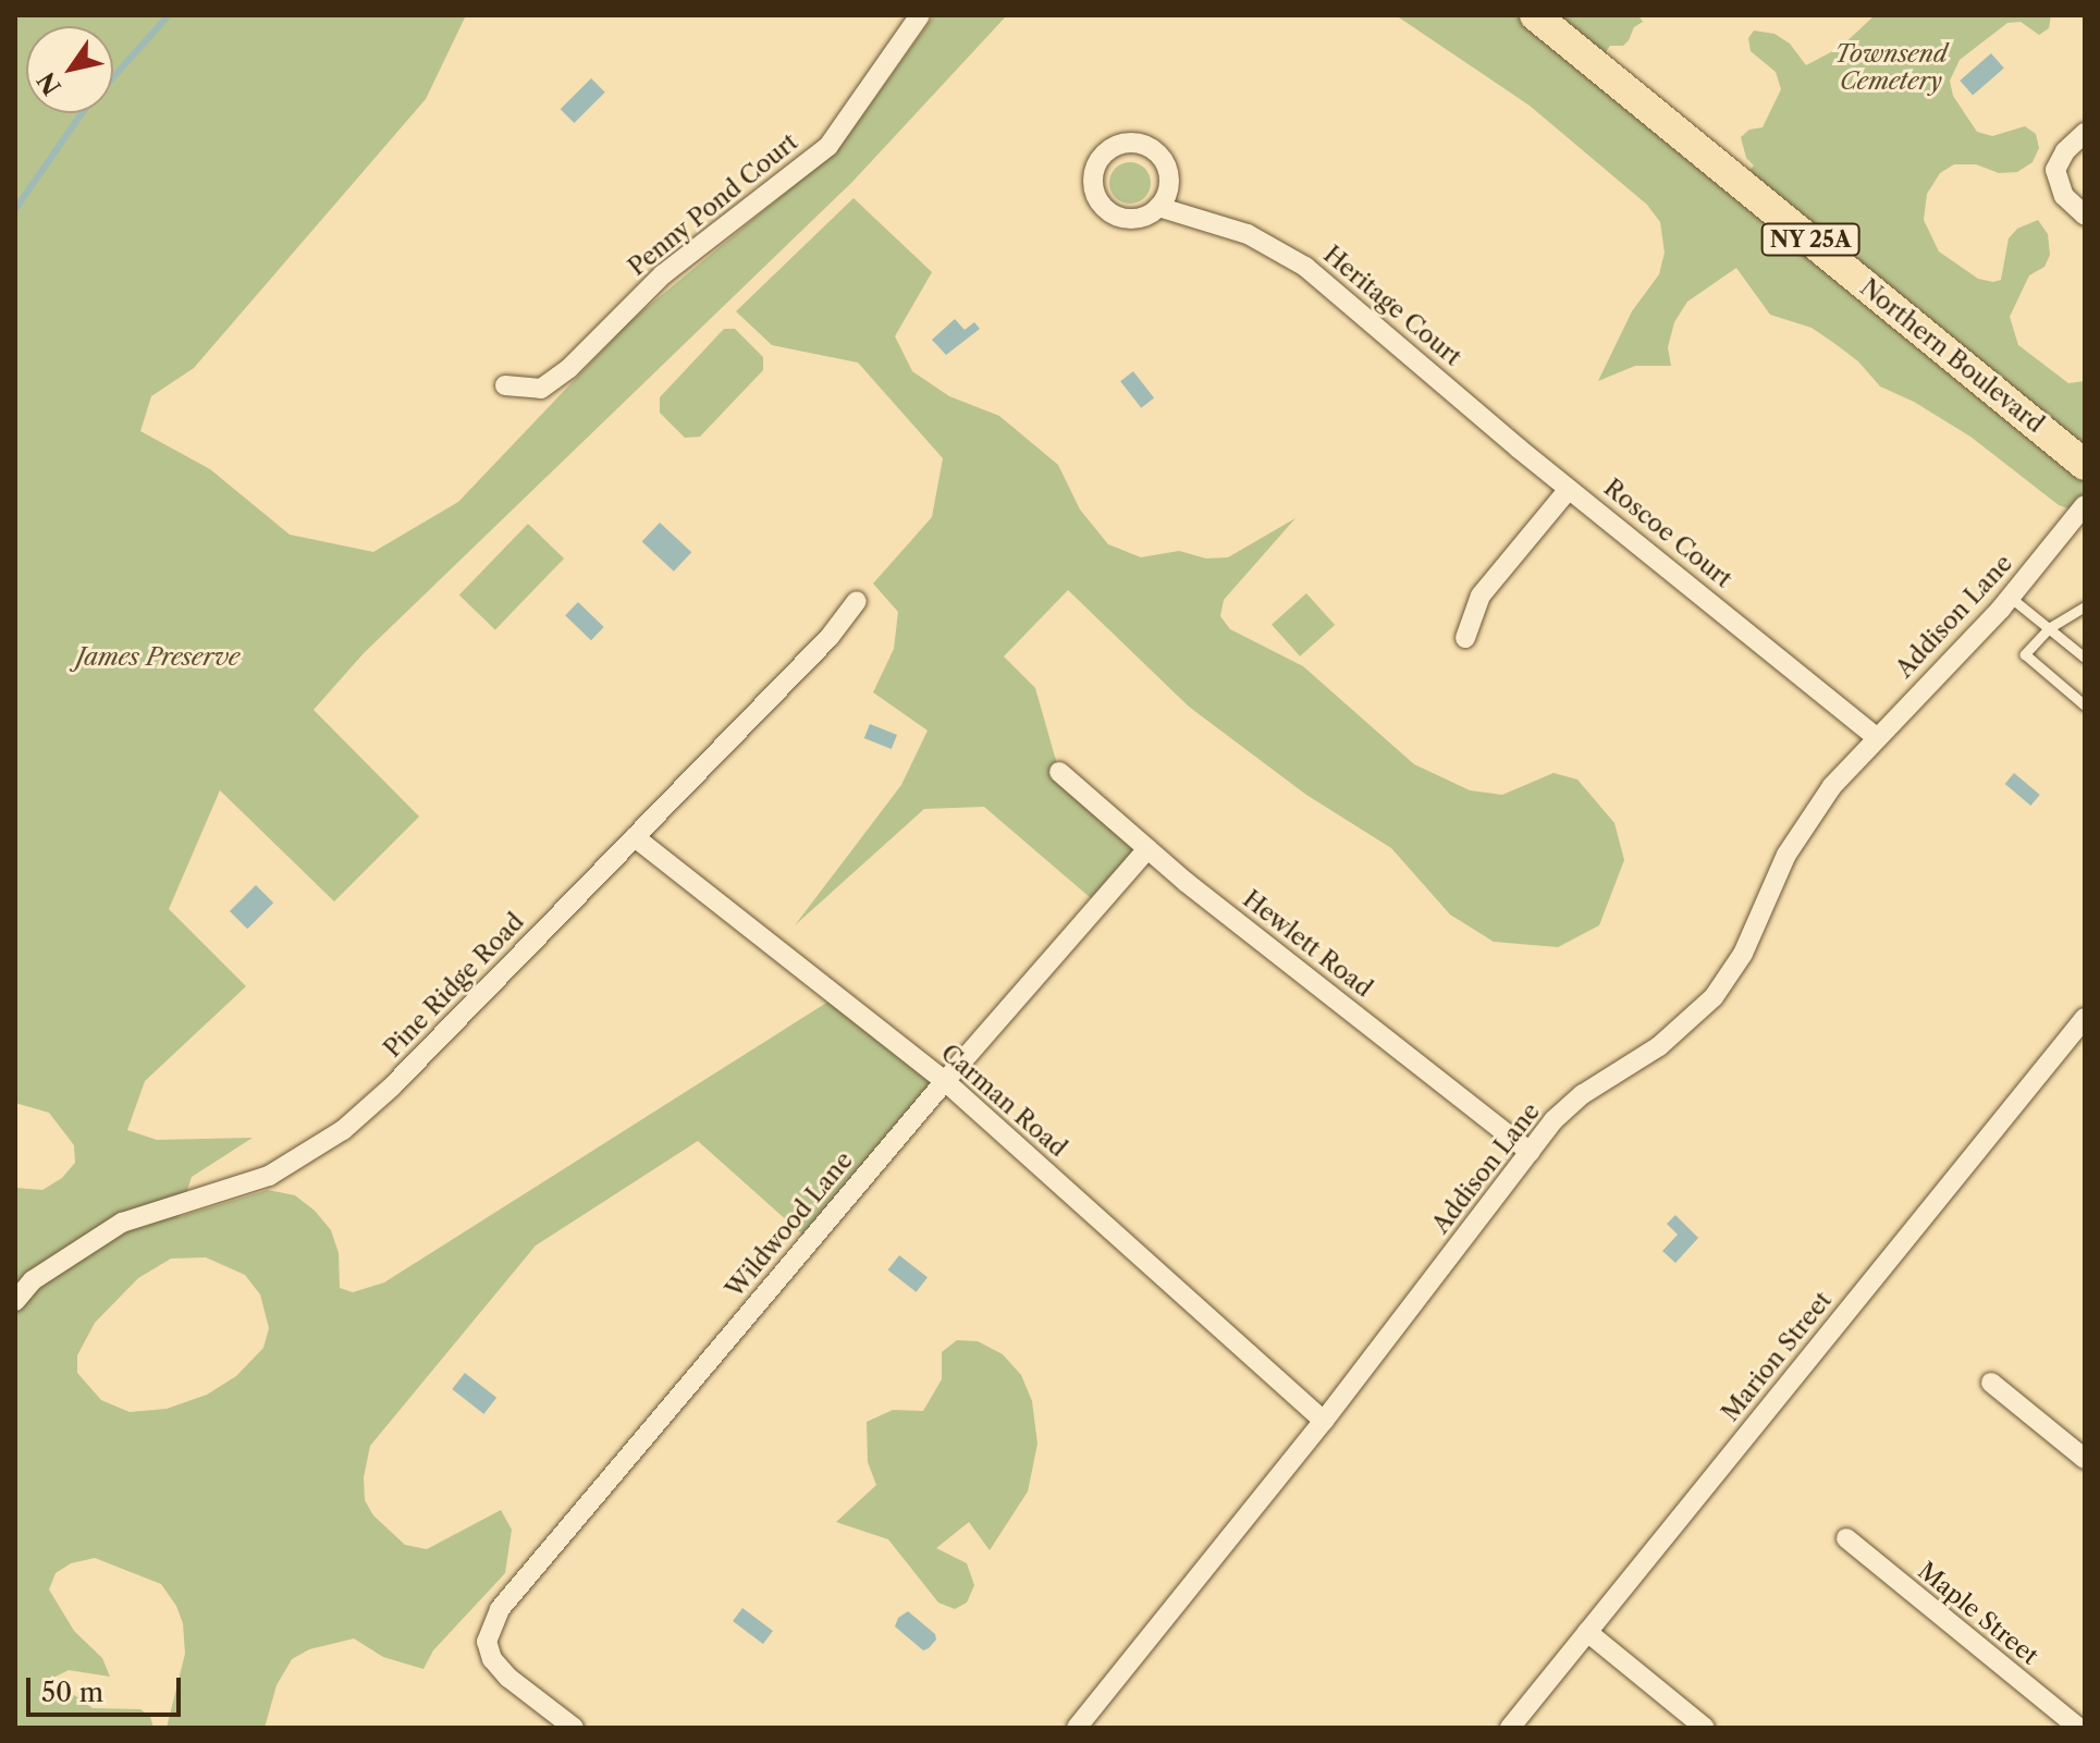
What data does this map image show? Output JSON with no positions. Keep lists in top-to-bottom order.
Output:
{
  "streets": {
    "main road": ["NY 25A", "Northern Boulevard"],
    "street": [
      "Penny Pond Court",
      "Heritage Court",
      "Roscoe Court",
      "Addison Lane",
      "Hewlett Road",
      "Pine Ridge Road",
      "Carman Road",
      "Wildwood Lane",
      "Marion Street",
      "Maple Street"
    ]
  },
  "crossings": [
    ["Heritage Court", "Roscoe Court"],
    ["Roscoe Court", "Addison Lane"],
    ["Addison Lane", "Hewlett Road"],
    ["Addison Lane", "Carman Road"],
    ["Hewlett Road", "Wildwood Lane"],
    ["Pine Ridge Road", "Carman Road"],
    ["Carman Road", "Wildwood Lane"]
  ],
  "parks": ["Townsend Cemetery", "James Preserve"],
  "scale_bar": "50 m",
  "north": "bottom left"
}
